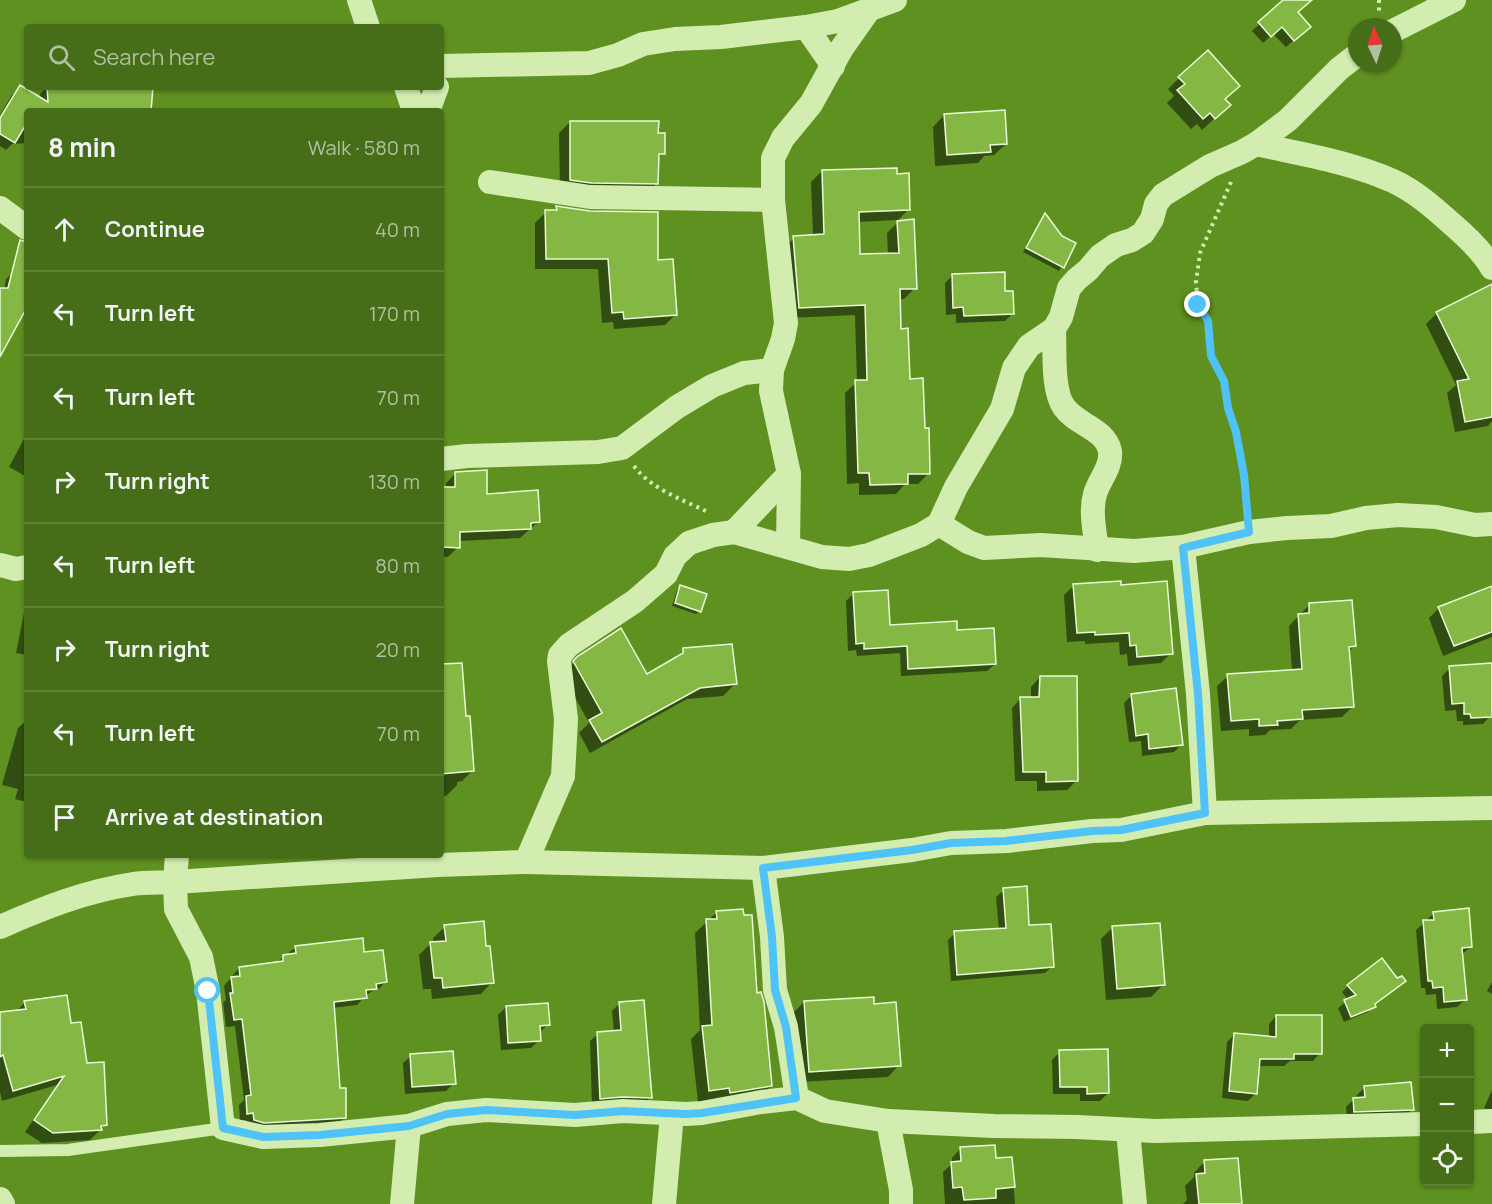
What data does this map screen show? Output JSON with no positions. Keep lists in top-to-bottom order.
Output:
{
  "north": "top",
  "page": {
    "search": "Search here",
    "heading": ["8 min", "Walk · 580 m"],
    "list": [
      ["Continue", "40 m"],
      ["Turn left", "170 m"],
      ["Turn left", "70 m"],
      ["Turn right", "130 m"],
      ["Turn left", "80 m"],
      ["Turn right", "20 m"],
      ["Turn left", "70 m"],
      "Arrive at destination"
    ],
    "map_buttons": ["+", "−"]
  }
}
